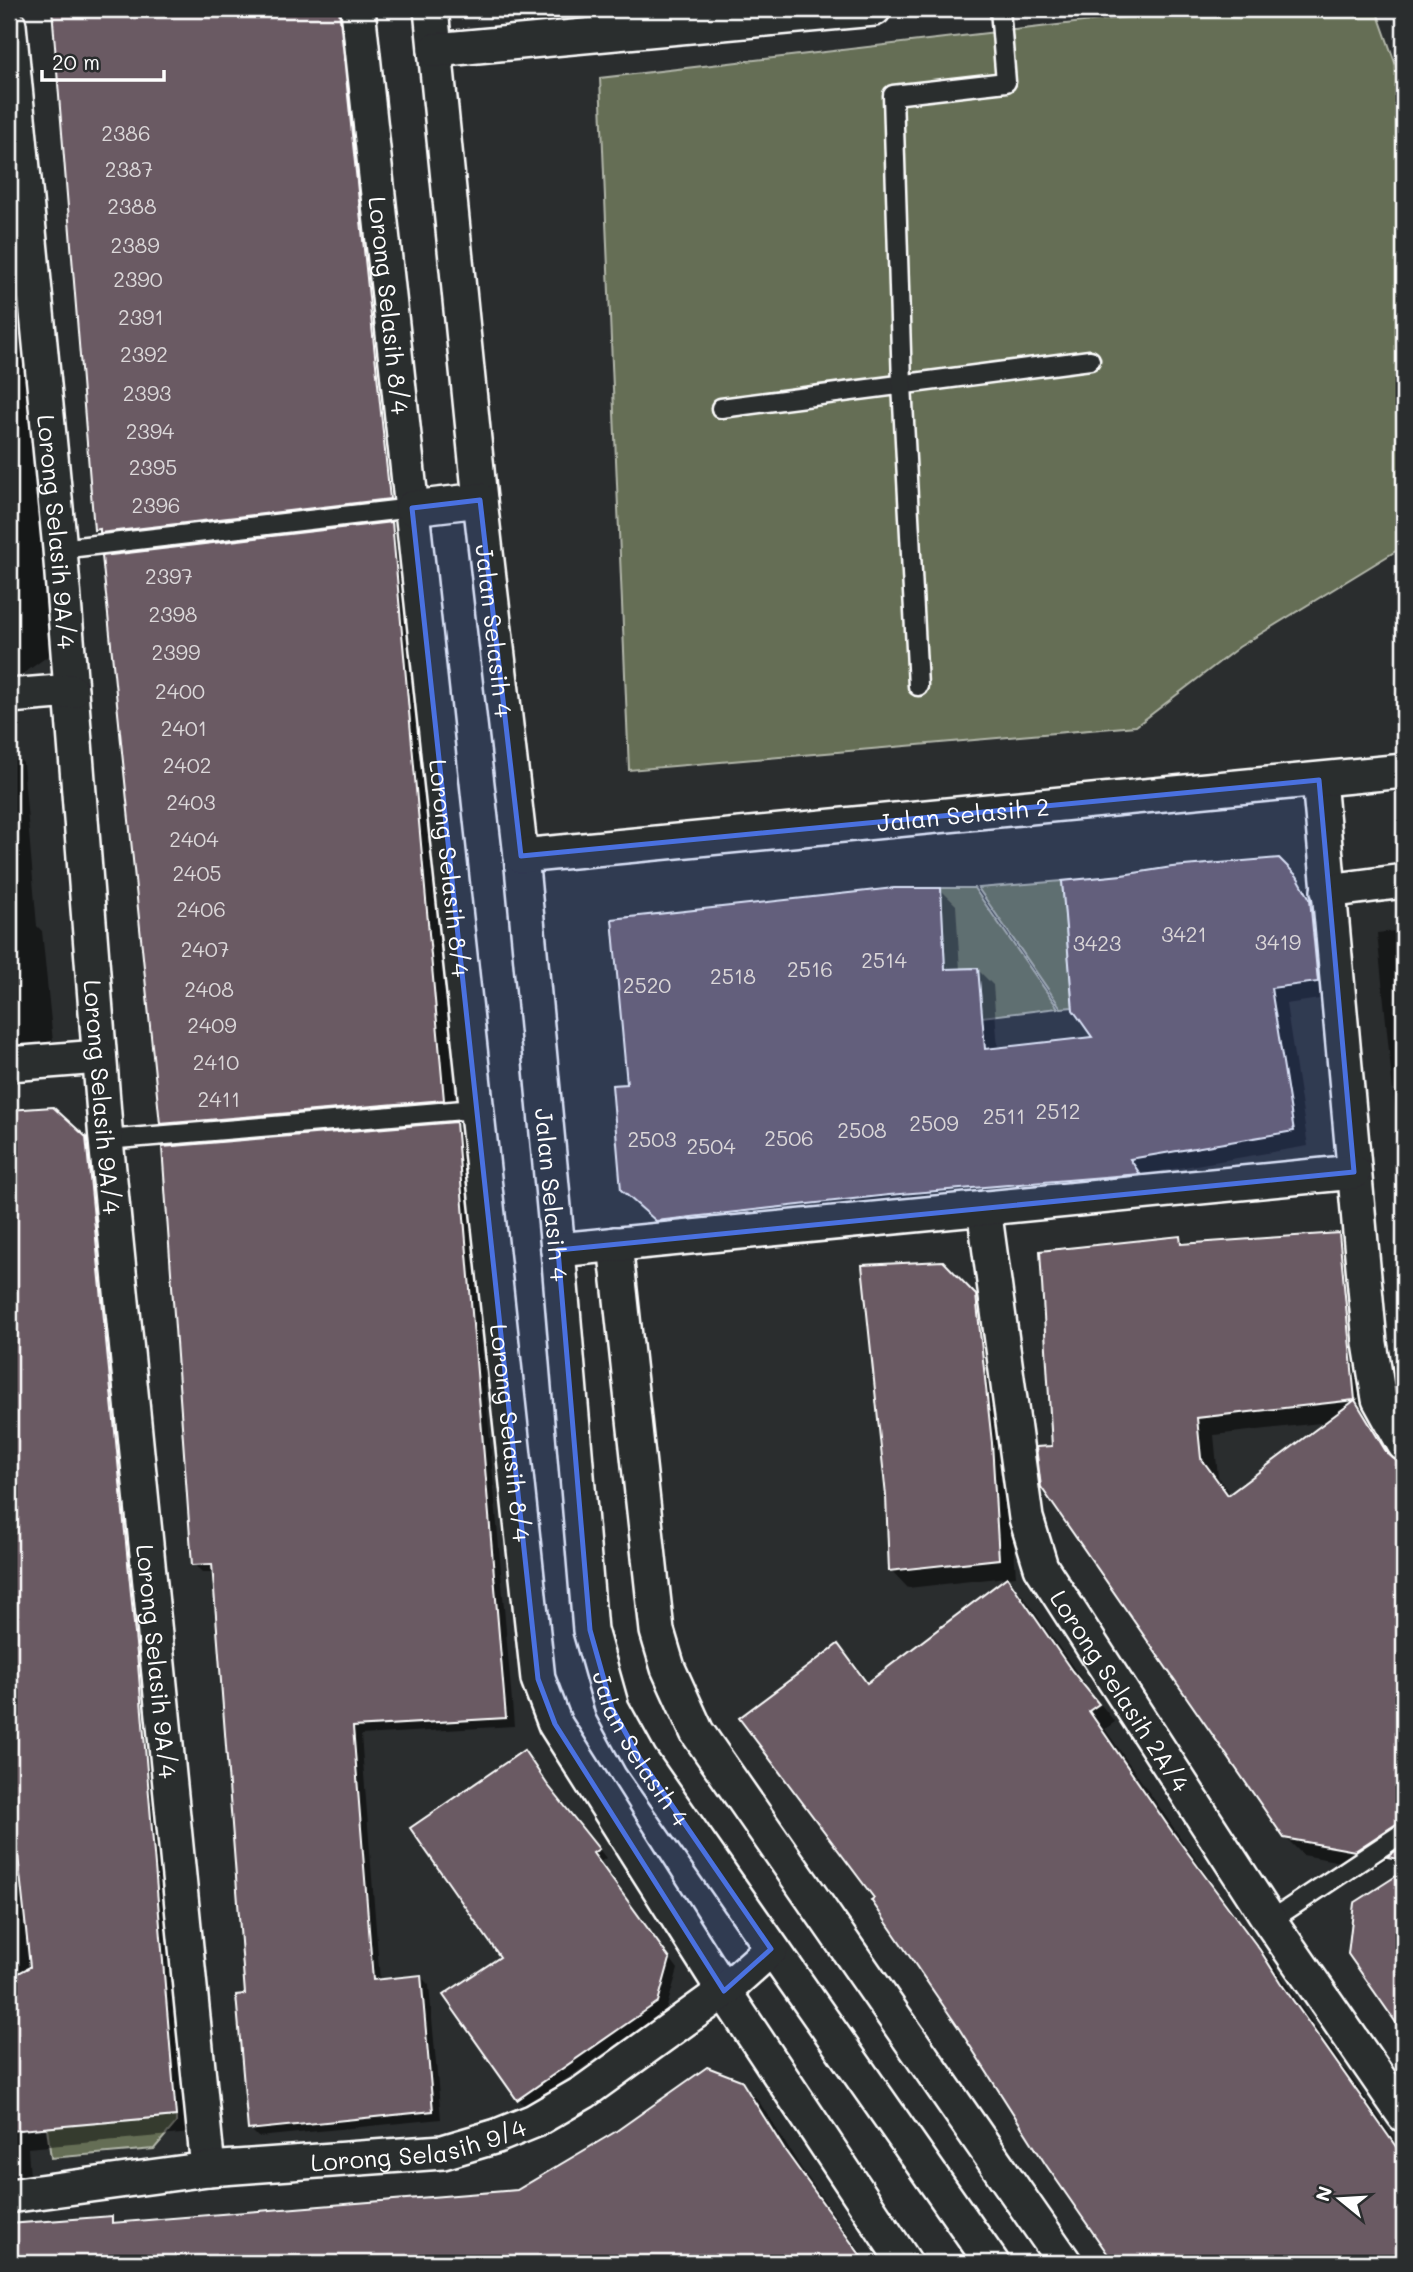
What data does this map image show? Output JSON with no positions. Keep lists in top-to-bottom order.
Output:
{
  "streets": {
    "street": [
      "Lorong Selasih 8/4",
      "Lorong Selasih 9A/4",
      "Jalan Selasih 4",
      "Jalan Selasih 2",
      "Lorong Selasih 2A/4",
      "Lorong Selasih 9/4"
    ]
  },
  "crossings": [
    ["Lorong Selasih 8/4", "Lorong Selasih 9/4"],
    ["Lorong Selasih 9A/4", "Lorong Selasih 9/4"],
    ["Jalan Selasih 4", "Jalan Selasih 2"],
    ["Jalan Selasih 4", "Lorong Selasih 9/4"]
  ],
  "house_numbers": [
    "2386",
    "2387",
    "2388",
    "2389",
    "2390",
    "2391",
    "2392",
    "2393",
    "2394",
    "2395",
    "2396",
    "2397",
    "2398",
    "2399",
    "2400",
    "2401",
    "2402",
    "2403",
    "2404",
    "2405",
    "2406",
    "3421",
    "3419",
    "3423",
    "2407",
    "2514",
    "2516",
    "2518",
    "2520",
    "2408",
    "2409",
    "2410",
    "2411",
    "2512",
    "2511",
    "2509",
    "2508",
    "2506",
    "2503",
    "2504"
  ],
  "scale_bar": "20 m",
  "north": "left"
}
